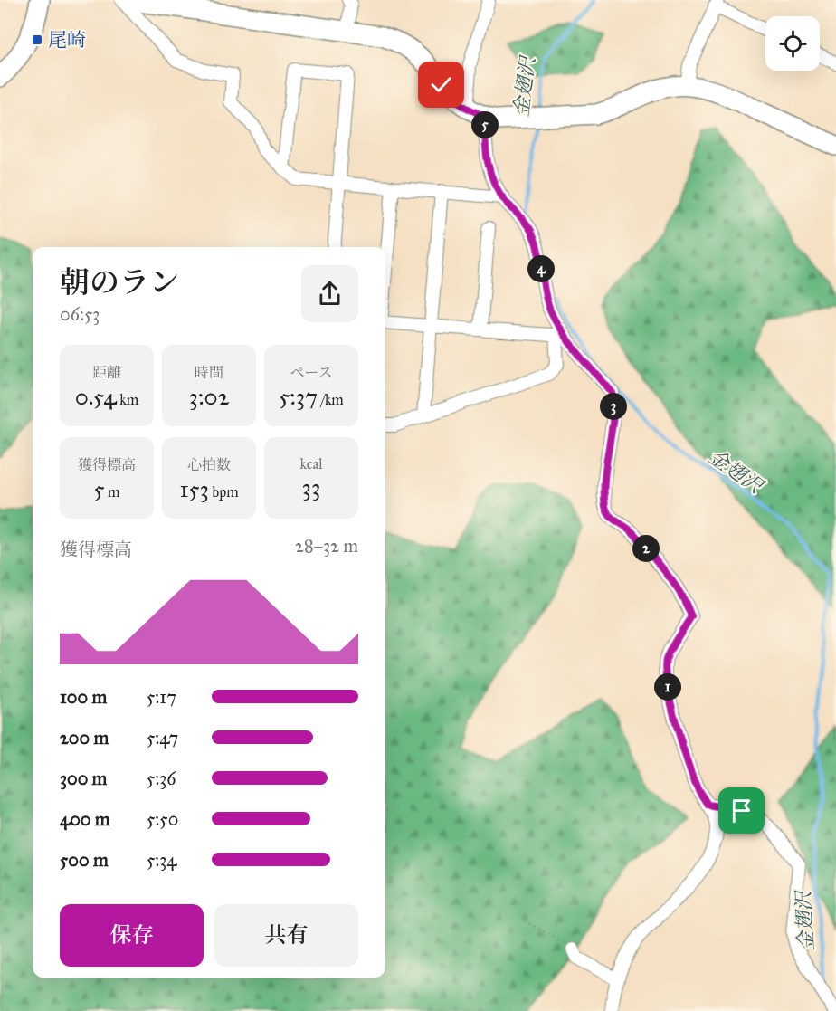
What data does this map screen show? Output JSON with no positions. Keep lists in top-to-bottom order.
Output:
{
  "water": ["金翅沢"],
  "places": {
    "transit": ["尾崎"]
  },
  "page": {
    "pins": [
      "5",
      "4",
      "3",
      "2",
      "1"
    ],
    "heading": ["朝のラン", "06:53"],
    "stats": [
      ["距離", "0.54 km"],
      ["時間", "3:02"],
      ["ペース", "5:37 /km"],
      ["獲得標高", "5 m"],
      ["心拍数", "153 bpm"],
      ["kcal", "33"]
    ],
    "chart": ["獲得標高", "28–32 m"],
    "list": [
      {
        "name": "100 m",
        "note": "5:17"
      },
      {
        "name": "200 m",
        "note": "5:47"
      },
      {
        "name": "300 m",
        "note": "5:36"
      },
      {
        "name": "400 m",
        "note": "5:50"
      },
      {
        "name": "500 m",
        "note": "5:34"
      }
    ],
    "buttons": ["保存", "共有"]
  }
}
